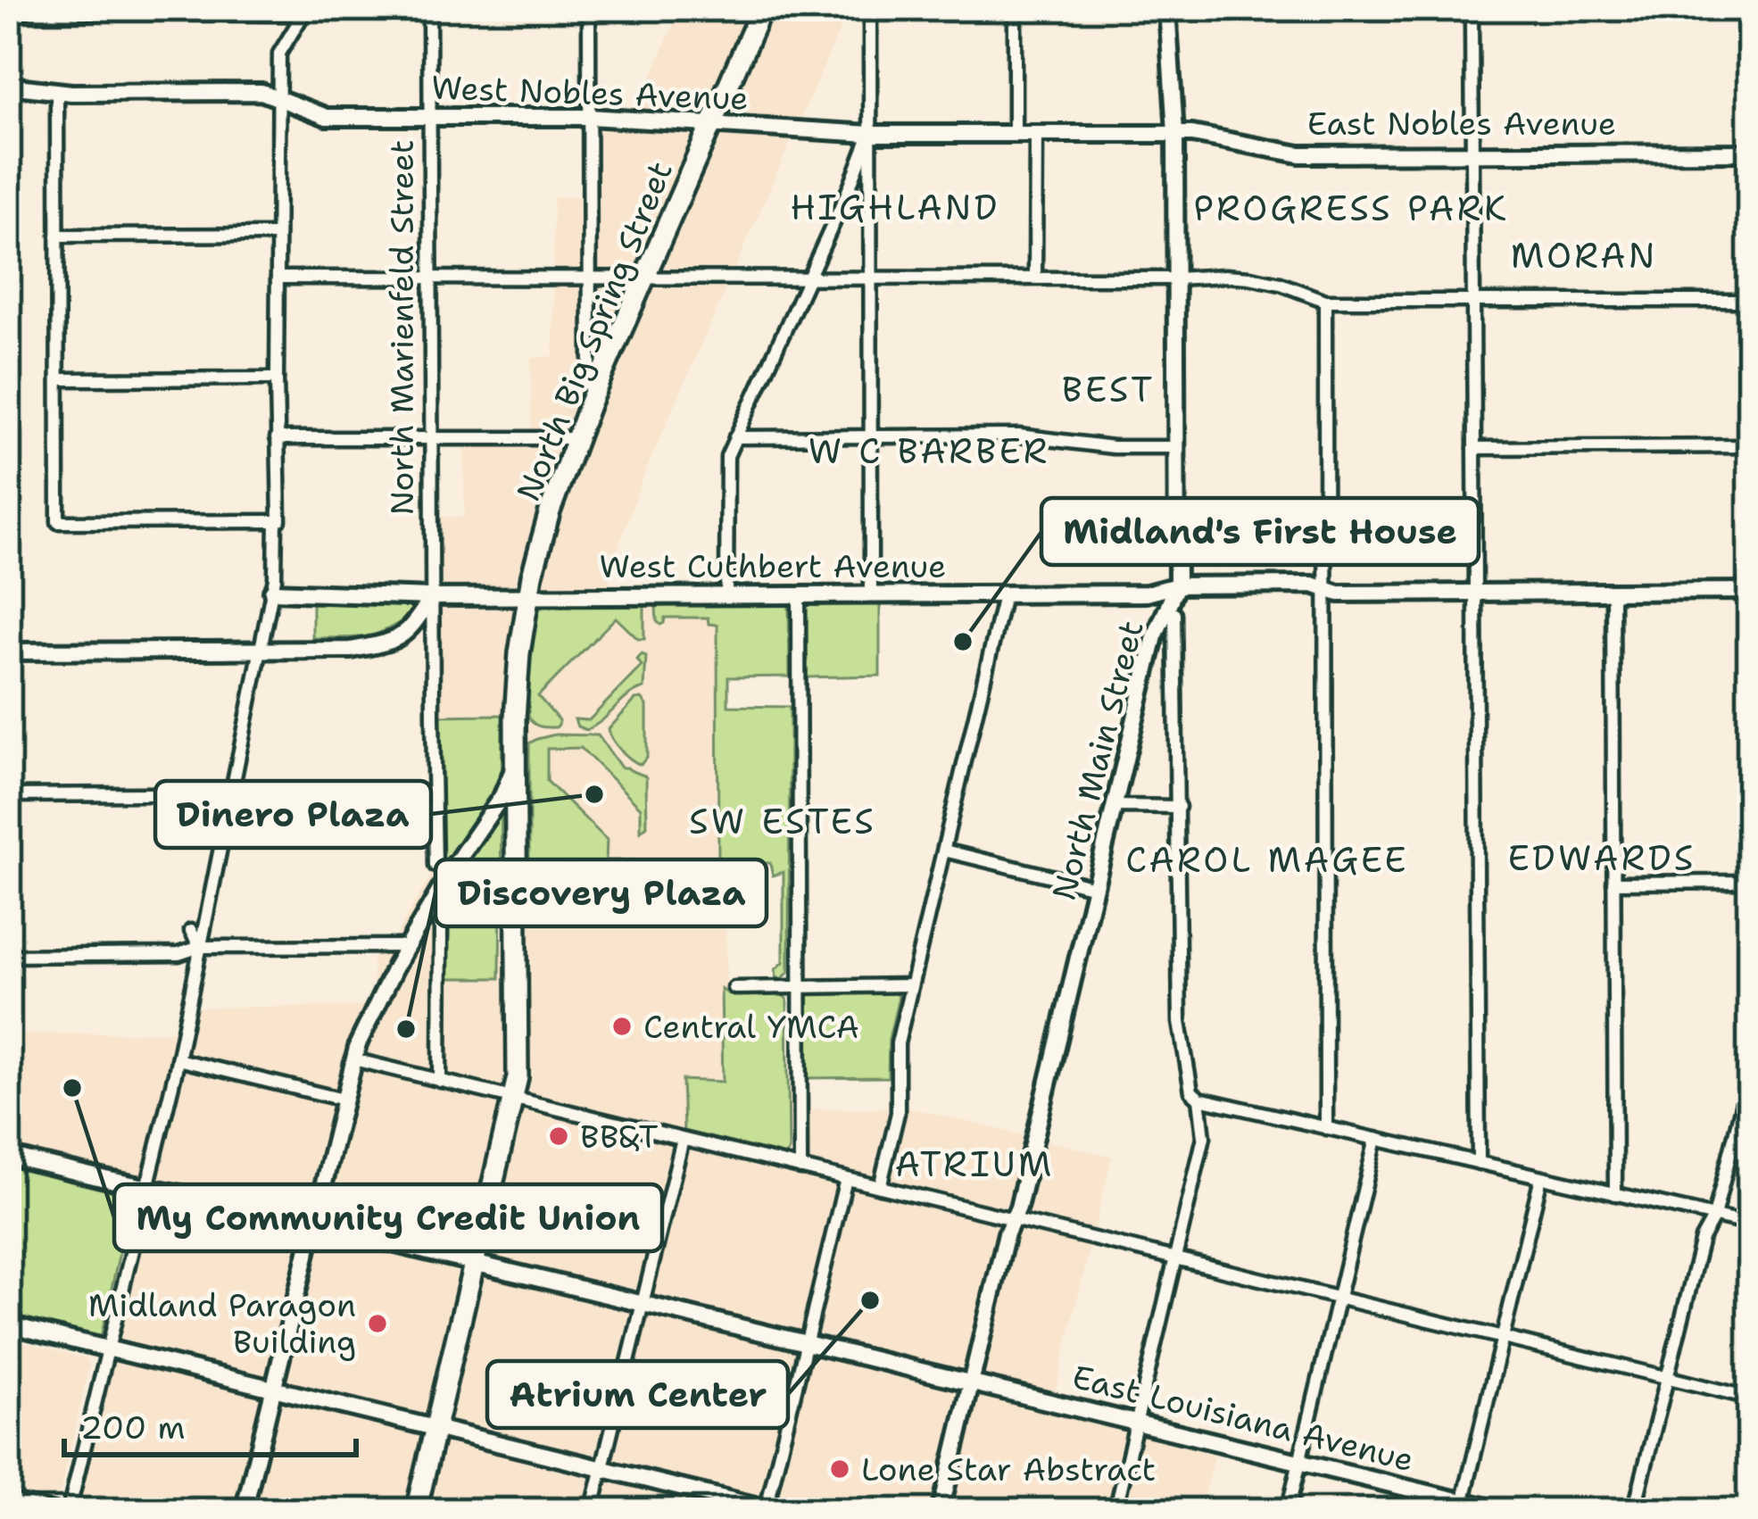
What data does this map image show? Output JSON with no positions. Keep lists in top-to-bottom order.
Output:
{
  "streets": {
    "highway": ["North Big Spring Street"],
    "street": [
      "West Nobles Avenue",
      "East Nobles Avenue",
      "North Marienfeld Street",
      "West Cuthbert Avenue",
      "North Main Street",
      "East Louisiana Avenue"
    ]
  },
  "crossings": [
    ["West Nobles Avenue", "East Nobles Avenue"],
    ["West Nobles Avenue", "North Marienfeld Street"],
    ["West Nobles Avenue", "North Big Spring Street"],
    ["West Nobles Avenue", "North Main Street"],
    ["East Nobles Avenue", "North Main Street"],
    ["North Marienfeld Street", "West Cuthbert Avenue"],
    ["North Big Spring Street", "West Cuthbert Avenue"],
    ["North Big Spring Street", "East Louisiana Avenue"],
    ["West Cuthbert Avenue", "North Main Street"],
    ["North Main Street", "East Louisiana Avenue"]
  ],
  "districts": [
    "HIGHLAND",
    "PROGRESS PARK",
    "MORAN",
    "BEST",
    "W C BARBER",
    "SW ESTES",
    "EDWARDS",
    "CAROL MAGEE",
    "ATRIUM"
  ],
  "places": [
    "Midland's First House",
    "Dinero Plaza",
    "Central YMCA",
    "Discovery Plaza",
    "My Community Credit Union",
    "BB&T",
    "Atrium Center",
    "Midland Paragon Building",
    "Lone Star Abstract"
  ],
  "scale_bar": "200 m"
}
